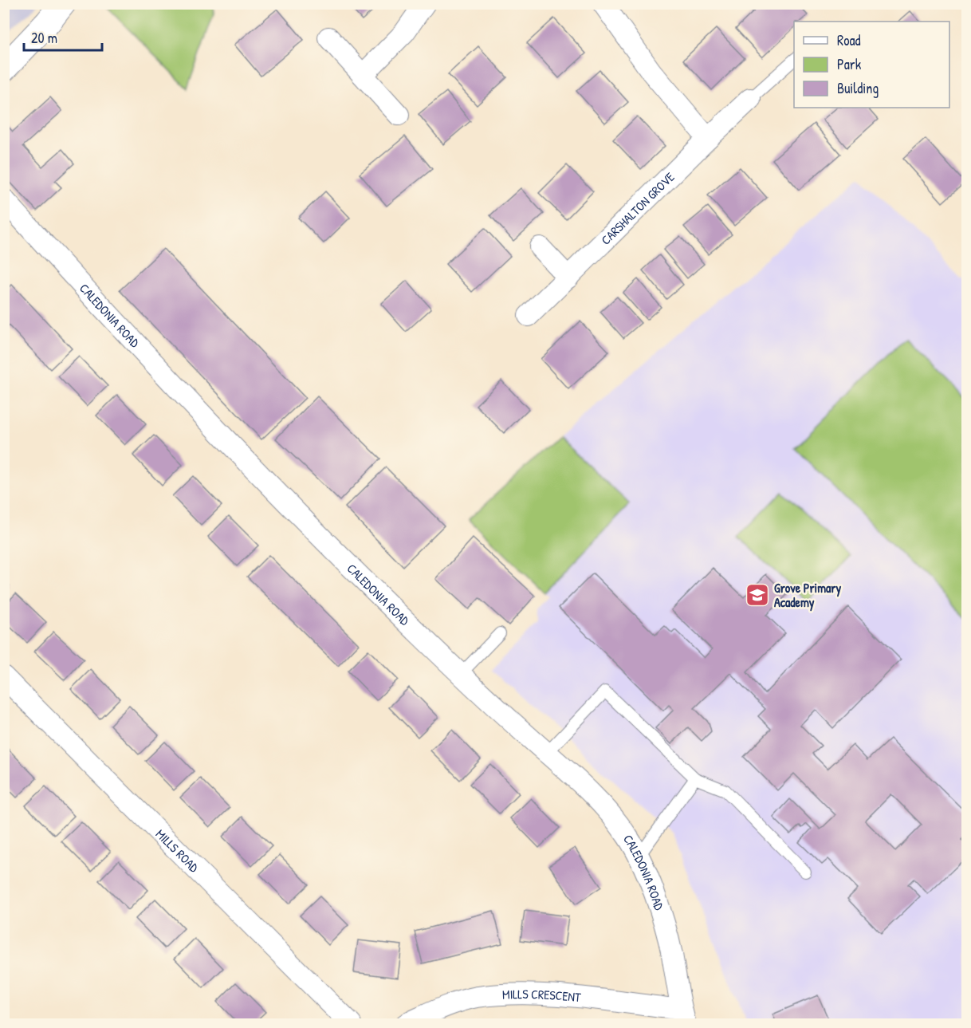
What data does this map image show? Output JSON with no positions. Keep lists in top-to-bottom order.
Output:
{
  "streets": {
    "street": [
      "CARSHALTON GROVE",
      "CALEDONIA ROAD",
      "MILLS ROAD",
      "MILLS CRESCENT"
    ]
  },
  "crossings": [
    ["CALEDONIA ROAD", "MILLS CRESCENT"]
  ],
  "places": {
    "school or university": ["Grove Primary Academy"]
  },
  "legend": ["Road", "Park", "Building"],
  "scale_bar": "20 m"
}
